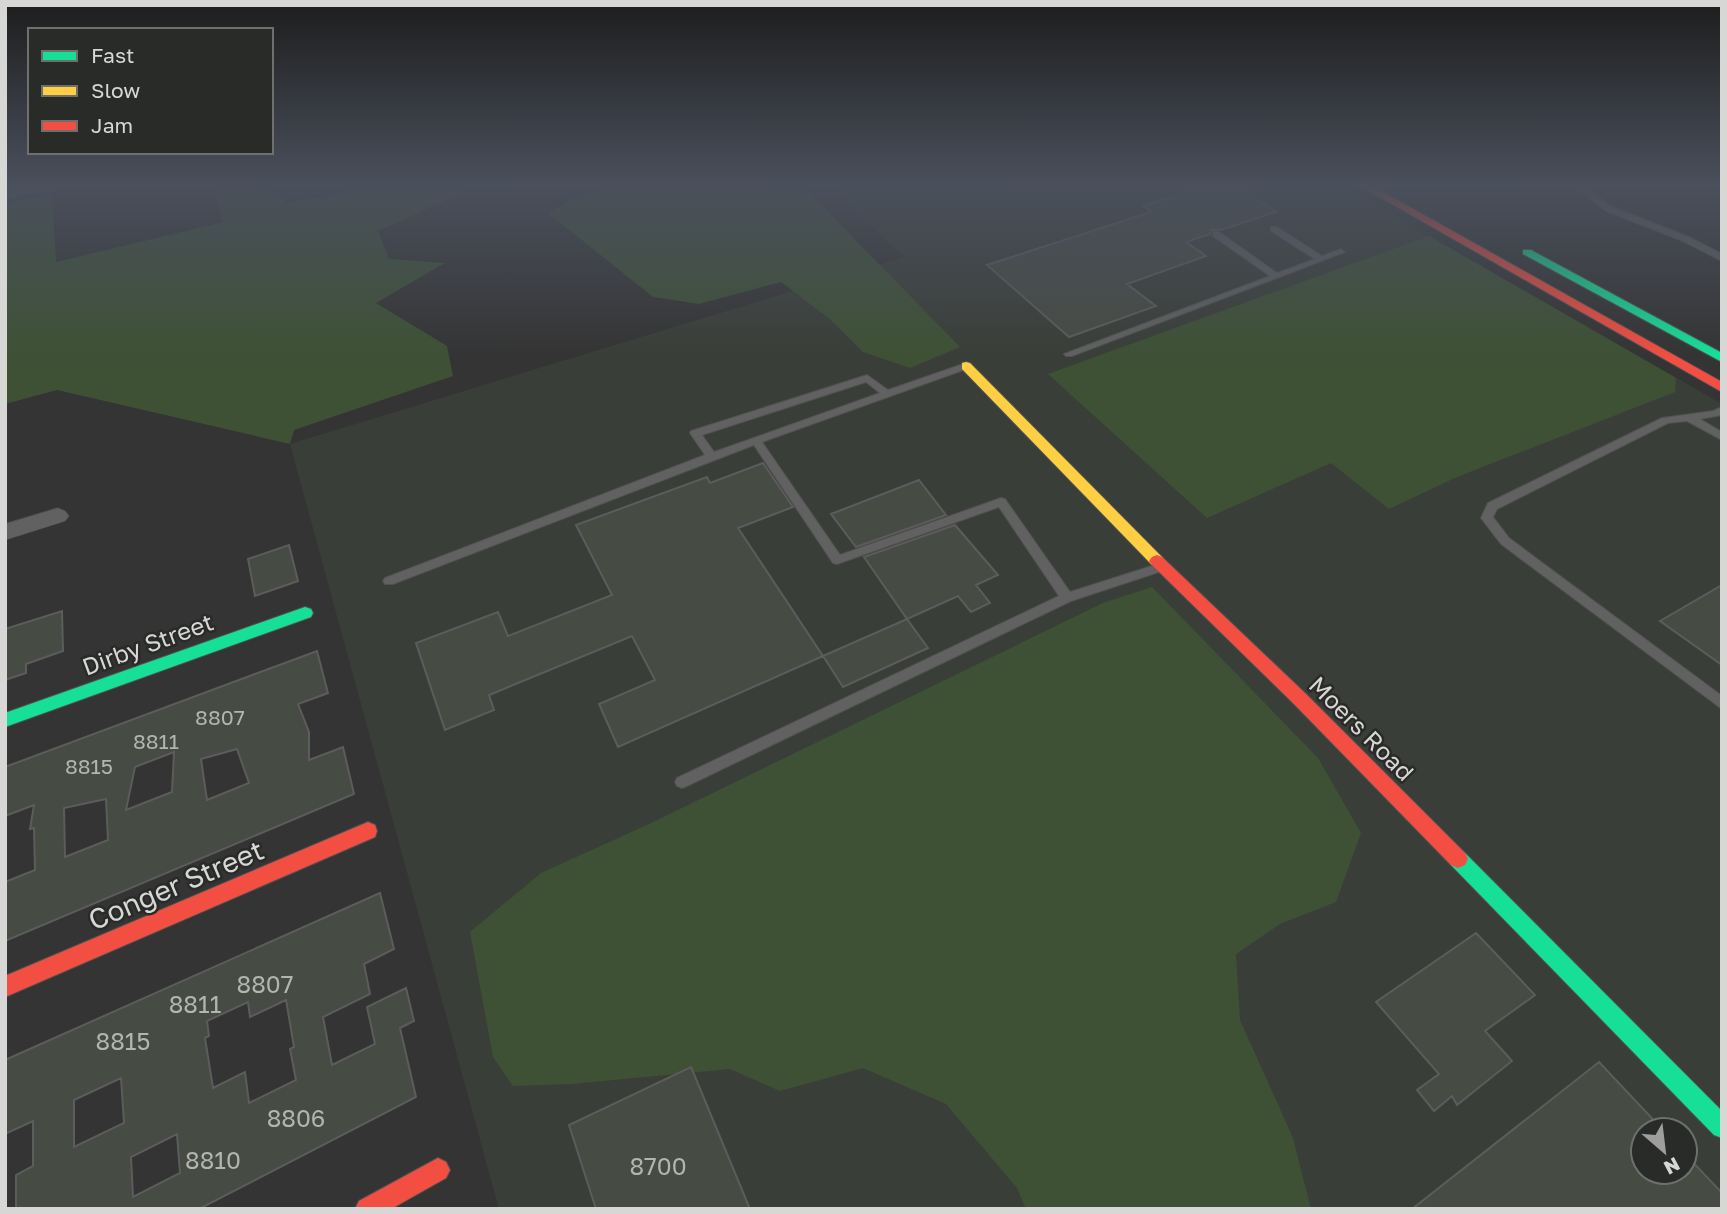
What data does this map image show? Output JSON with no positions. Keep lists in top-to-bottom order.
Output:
{
  "streets": {
    "street": ["Dirby Street", "Moers Road", "Conger Street"]
  },
  "house_numbers": [
    "8807",
    "8811",
    "8815",
    "8807",
    "8811",
    "8815",
    "8806",
    "8810",
    "8700"
  ],
  "legend": ["Fast", "Slow", "Jam"],
  "north": "bottom right"
}
